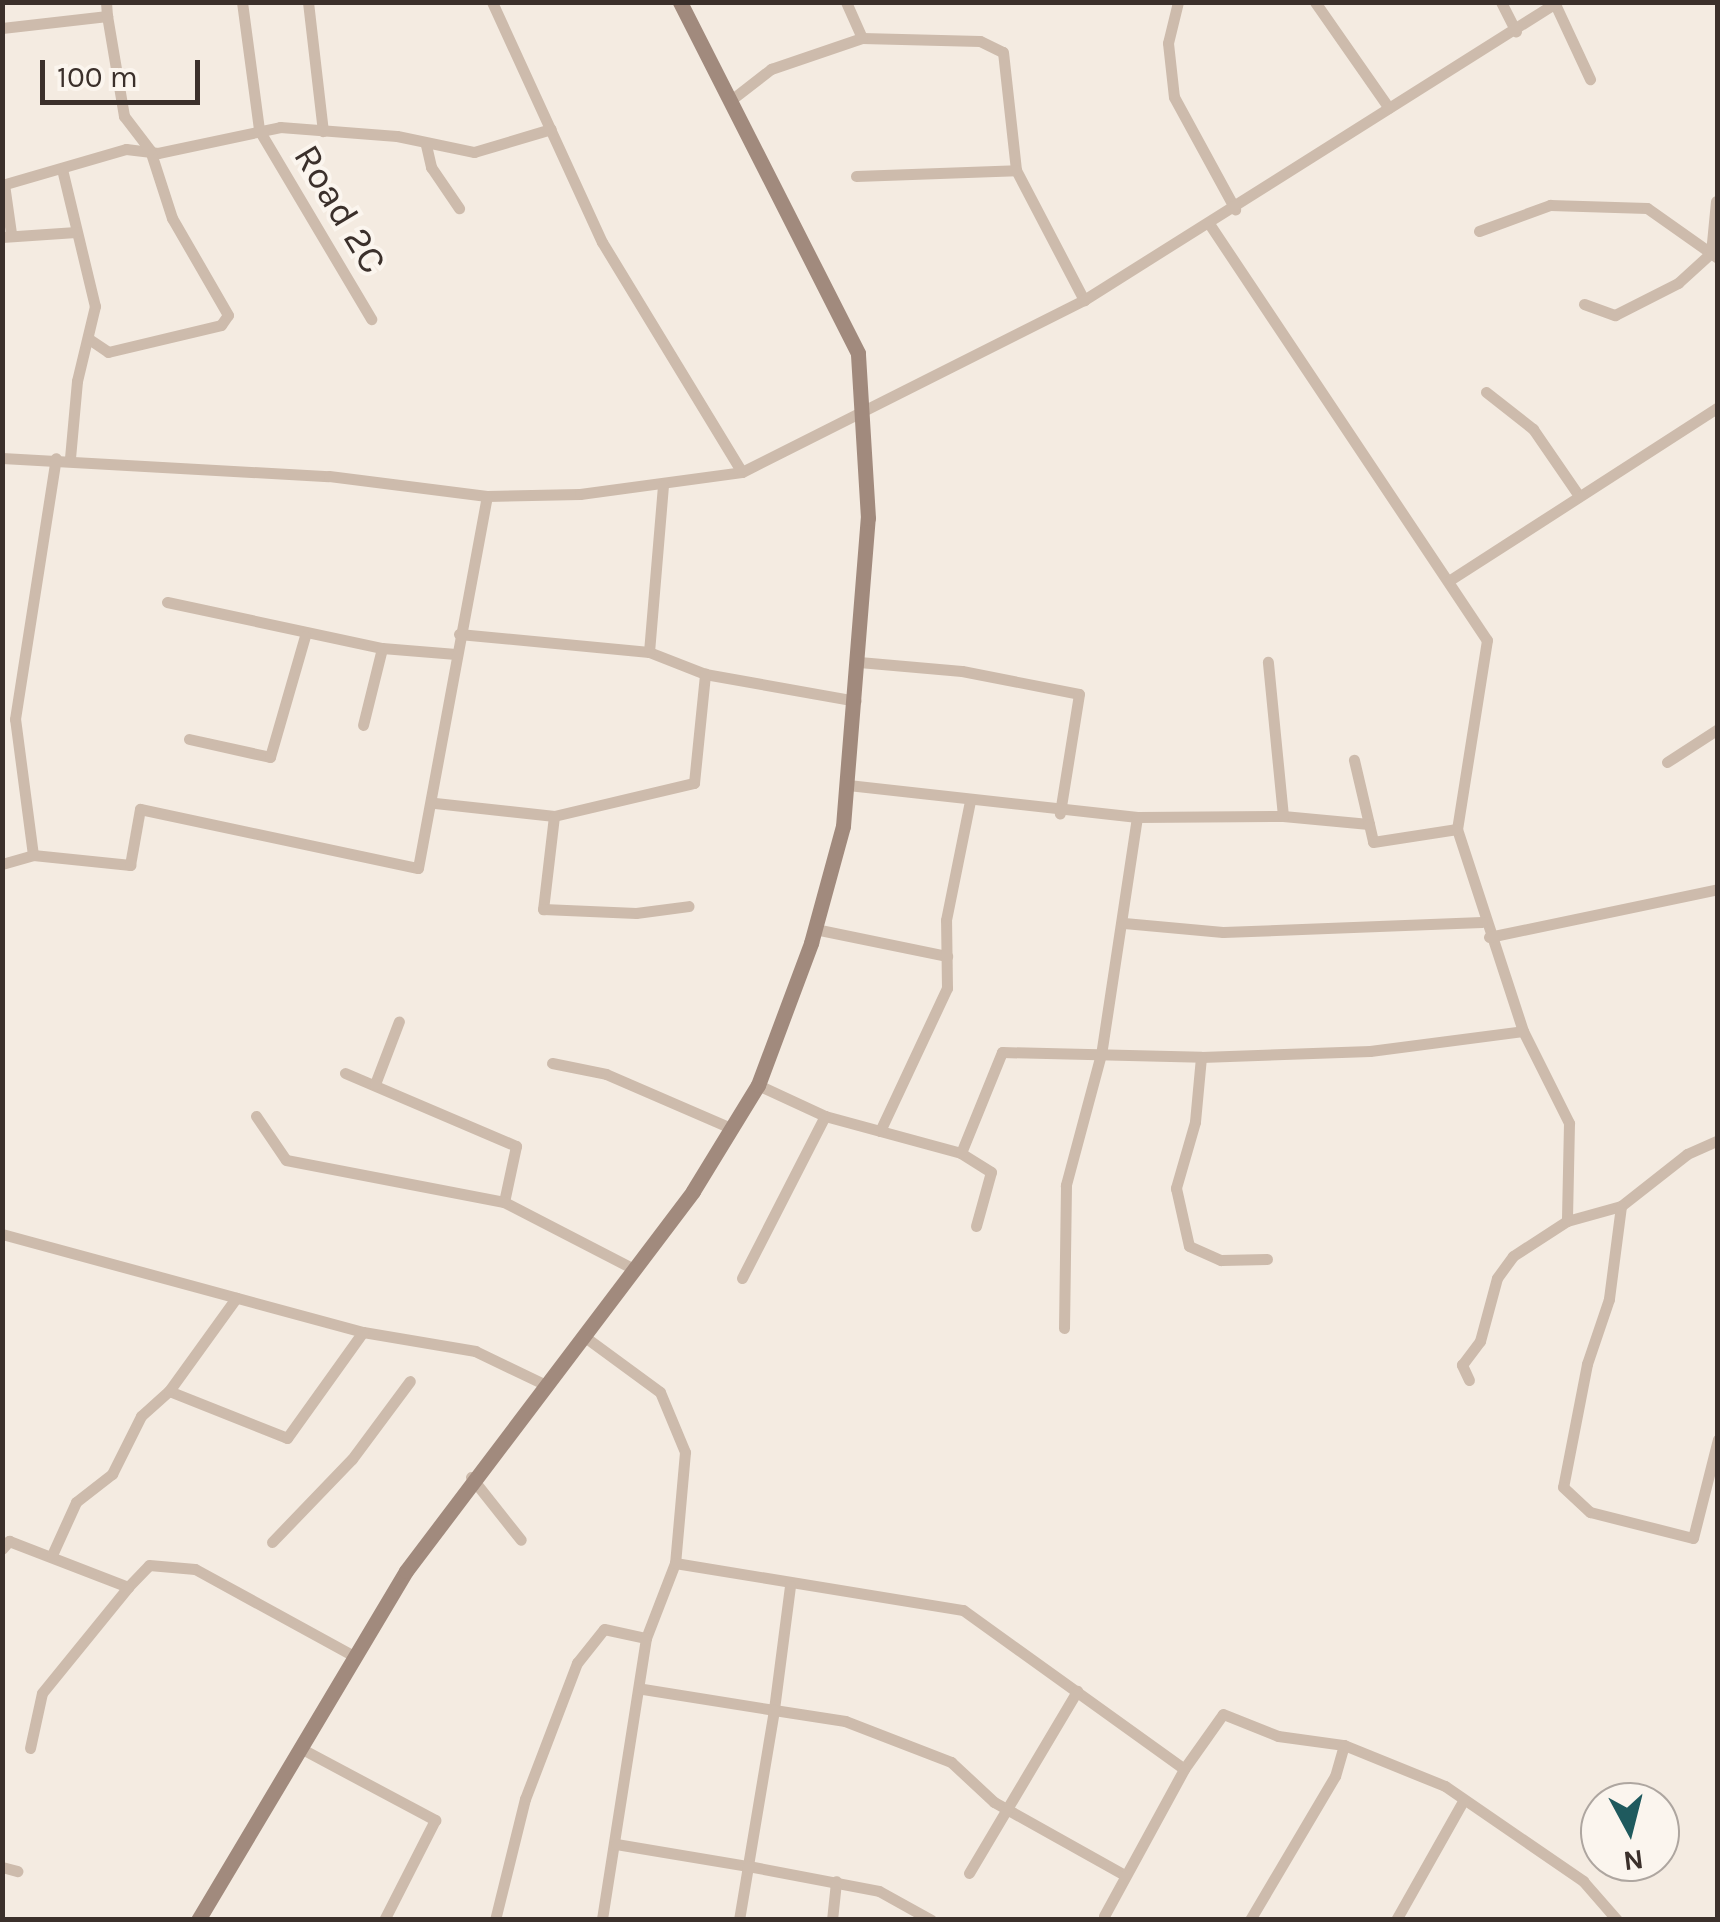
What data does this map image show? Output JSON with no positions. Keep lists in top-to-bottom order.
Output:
{
  "streets": {
    "street": ["Road 2C"]
  },
  "scale_bar": "100 m",
  "north": "bottom"
}
